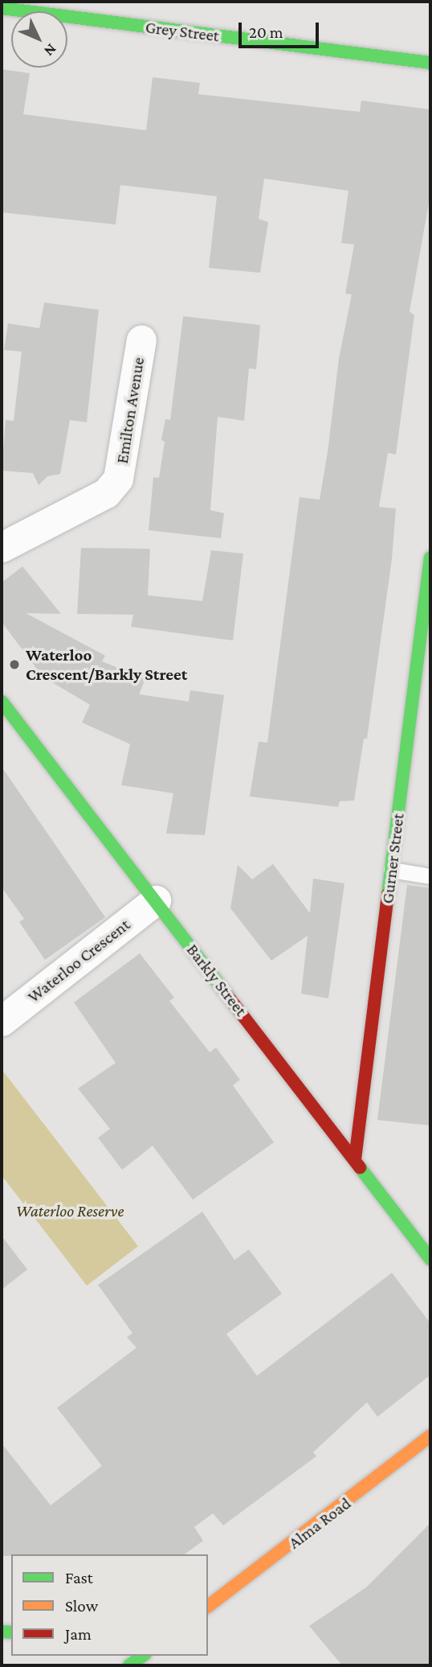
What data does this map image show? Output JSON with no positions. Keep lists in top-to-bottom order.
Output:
{
  "streets": {
    "street": [
      "Grey Street",
      "Emilton Avenue",
      "Gurner Street",
      "Waterloo Crescent",
      "Barkly Street",
      "Alma Road"
    ]
  },
  "crossings": [
    ["Gurner Street", "Barkly Street"],
    ["Waterloo Crescent", "Barkly Street"]
  ],
  "parks": ["Waterloo Reserve"],
  "places": ["Waterloo Crescent/Barkly Street"],
  "legend": ["Fast", "Slow", "Jam"],
  "scale_bar": "20 m",
  "north": "bottom right"
}
